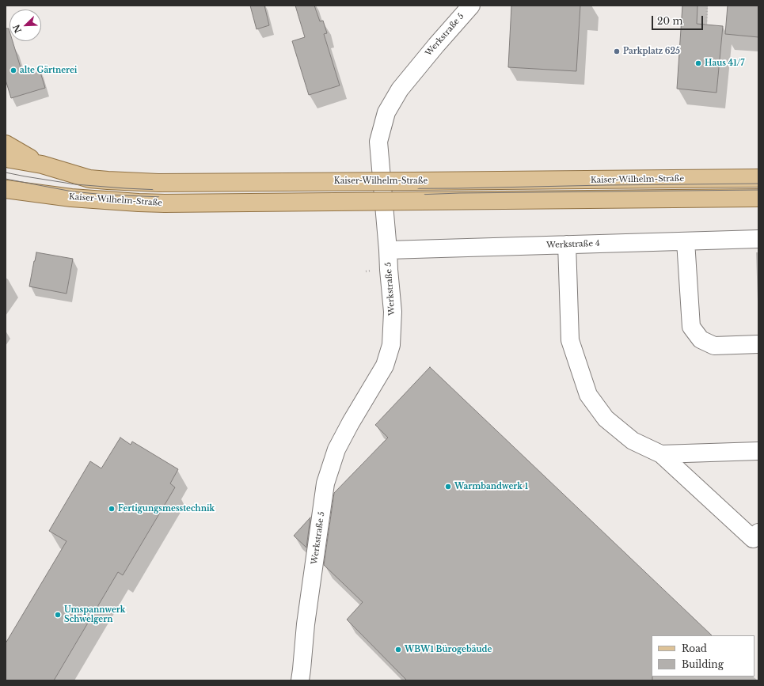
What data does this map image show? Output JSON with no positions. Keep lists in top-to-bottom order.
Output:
{
  "streets": {
    "main road": ["Kaiser-Wilhelm-Straße"],
    "lane": ["Werkstraße 5", "Werkstraße 4"]
  },
  "crossings": [
    ["Werkstraße 5", "Werkstraße 4"]
  ],
  "places": [
    "Parkplatz 625",
    "Haus 41/7",
    "alte Gärtnerei",
    "Warmbandwerk 1",
    "Fertigungsmesstechnik",
    "Umspannwerk Schwelgern",
    "WBW1 Bürogebäude"
  ],
  "legend": ["Road", "Building"],
  "scale_bar": "20 m",
  "north": "bottom left"
}
